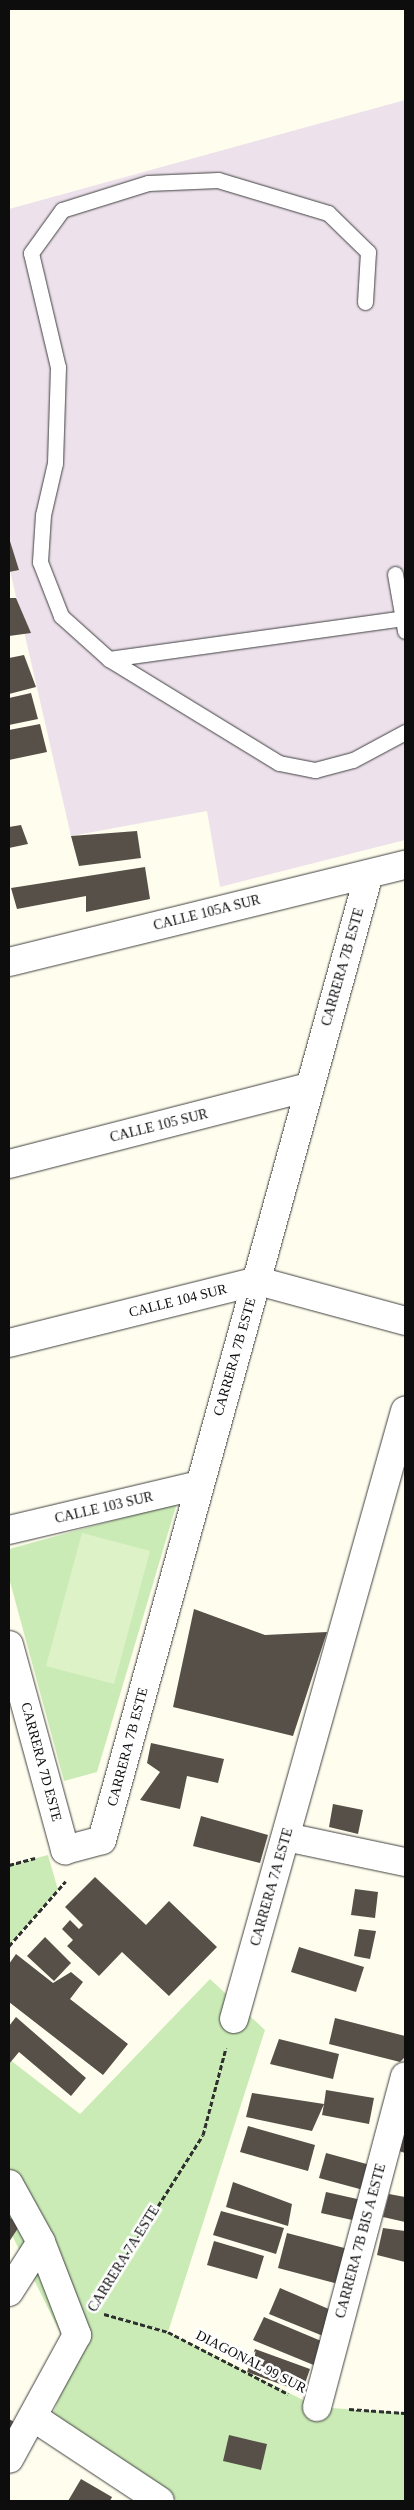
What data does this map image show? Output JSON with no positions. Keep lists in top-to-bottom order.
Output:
{
  "streets": {
    "street": [
      "CALLE 105A SUR",
      "CARRERA 7B ESTE",
      "CALLE 105 SUR",
      "CALLE 104 SUR",
      "CALLE 103 SUR",
      "CARRERA 7D ESTE",
      "CARRERA 7A ESTE",
      "CARRERA 7B BIS A ESTE"
    ],
    "path": ["DIAGONAL 99 SUR"]
  },
  "crossings": [
    ["CALLE 105A SUR", "CARRERA 7B ESTE"],
    ["CARRERA 7B ESTE", "CALLE 105 SUR"],
    ["CARRERA 7B ESTE", "CALLE 104 SUR"],
    ["CARRERA 7B ESTE", "CALLE 103 SUR"],
    ["CARRERA 7B ESTE", "CARRERA 7D ESTE"],
    ["CARRERA 7A ESTE", "DIAGONAL 99 SUR"],
    ["CARRERA 7B BIS A ESTE", "DIAGONAL 99 SUR"]
  ]
}
